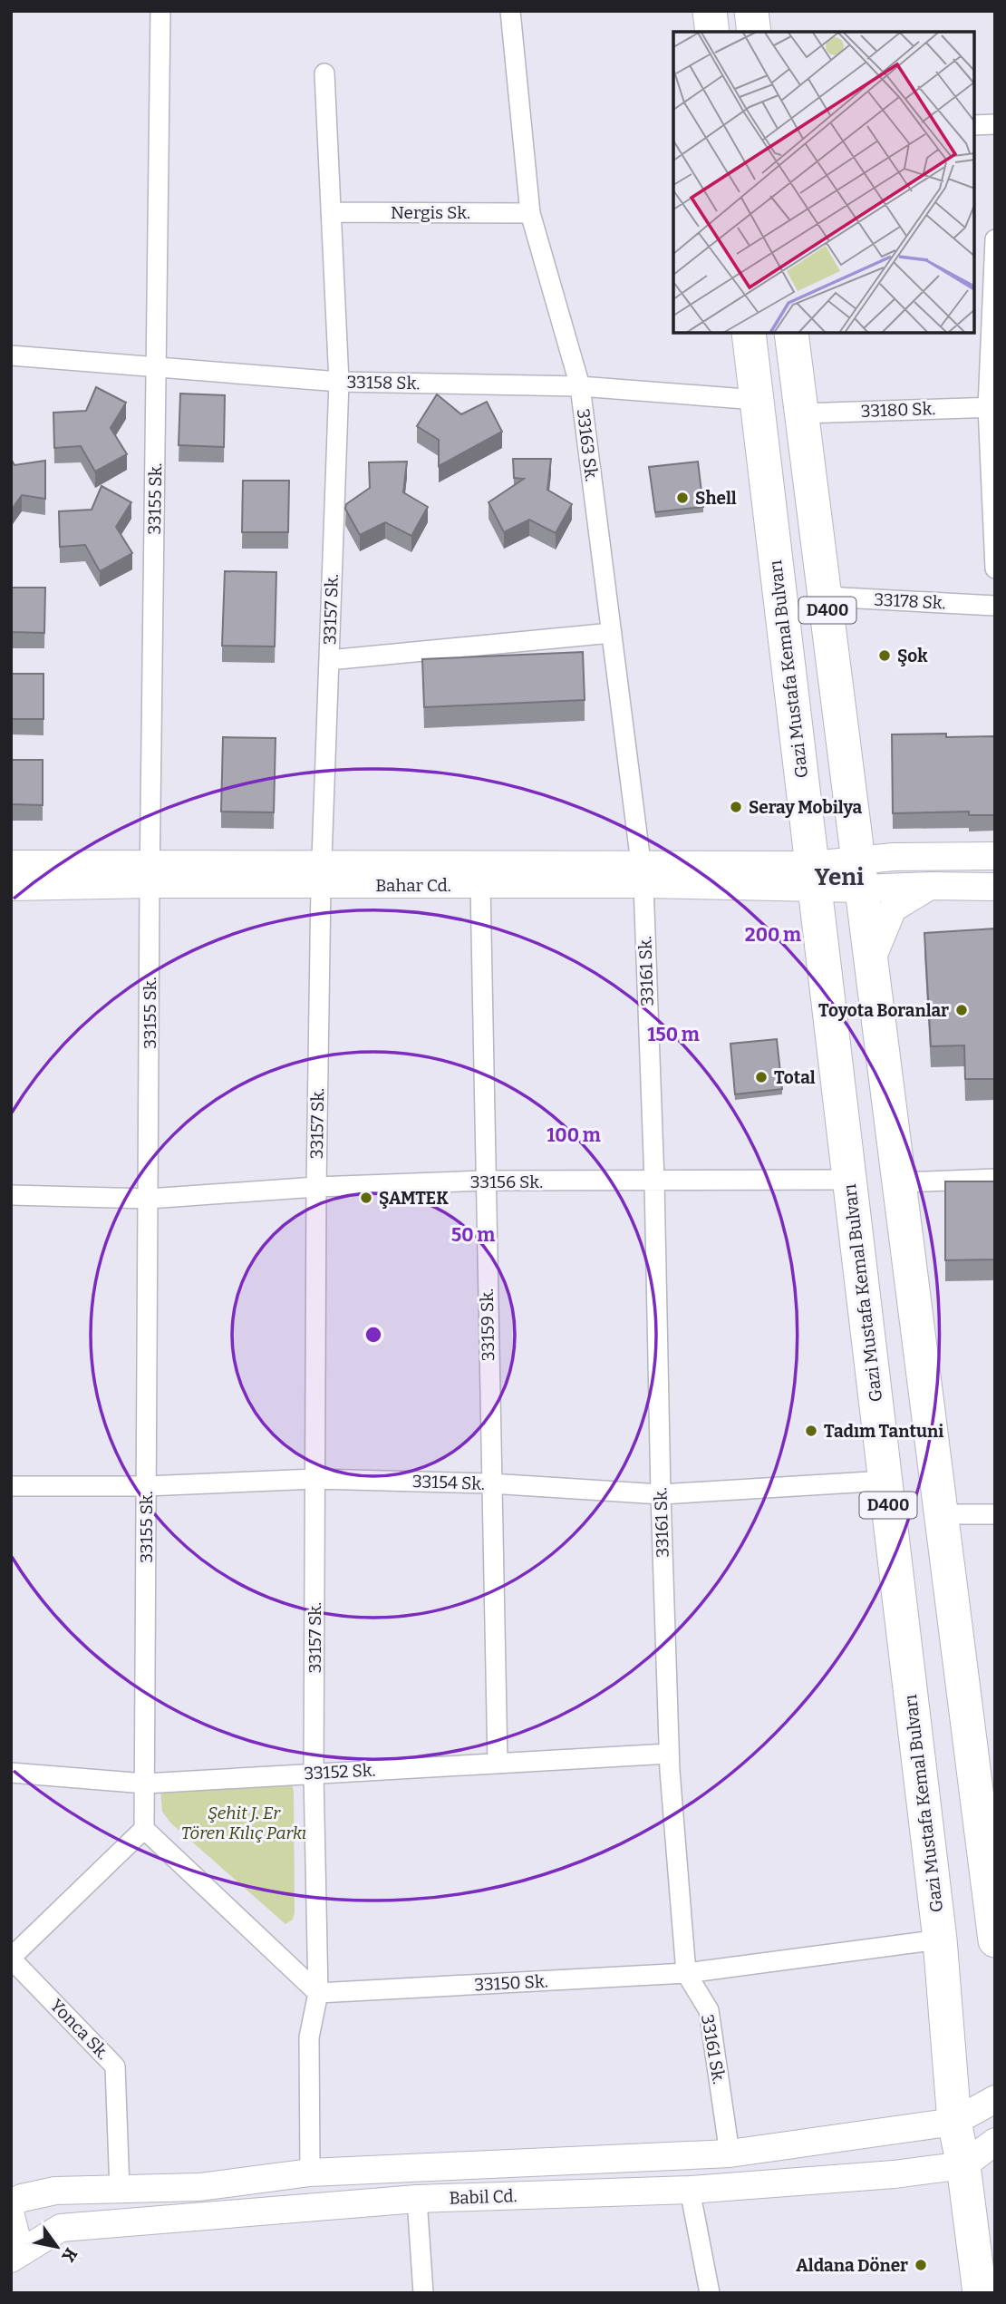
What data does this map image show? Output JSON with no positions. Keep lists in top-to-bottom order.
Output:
{
  "streets": {
    "highway": ["D400", "Gazi Mustafa Kemal Bulvarı"],
    "street": [
      "Nergis Sk.",
      "33158 Sk.",
      "33180 Sk.",
      "33163 Sk.",
      "33155 Sk.",
      "33178 Sk.",
      "33157 Sk.",
      "Bahar Cd.",
      "33161 Sk.",
      "33156 Sk.",
      "33159 Sk.",
      "33154 Sk.",
      "33152 Sk.",
      "33150 Sk.",
      "Yonca Sk.",
      "Babil Cd."
    ]
  },
  "crossings": [
    ["Nergis Sk.", "33163 Sk."],
    ["Nergis Sk.", "33157 Sk."],
    ["33158 Sk.", "33163 Sk."],
    ["33158 Sk.", "33155 Sk."],
    ["33158 Sk.", "33157 Sk."],
    ["33158 Sk.", "Gazi Mustafa Kemal Bulvarı"],
    ["33180 Sk.", "D400"],
    ["33163 Sk.", "Bahar Cd."],
    ["33163 Sk.", "33161 Sk."],
    ["33155 Sk.", "Bahar Cd."],
    ["33155 Sk.", "33156 Sk."],
    ["33155 Sk.", "33154 Sk."],
    ["33155 Sk.", "33152 Sk."],
    ["33178 Sk.", "D400"],
    ["33157 Sk.", "Bahar Cd."],
    ["33157 Sk.", "33156 Sk."],
    ["33157 Sk.", "33154 Sk."],
    ["33157 Sk.", "33152 Sk."],
    ["33157 Sk.", "33150 Sk."],
    ["33157 Sk.", "Babil Cd."],
    ["D400", "Bahar Cd."],
    ["Gazi Mustafa Kemal Bulvarı", "Bahar Cd."],
    ["Gazi Mustafa Kemal Bulvarı", "33156 Sk."],
    ["Gazi Mustafa Kemal Bulvarı", "33154 Sk."],
    ["Gazi Mustafa Kemal Bulvarı", "33150 Sk."],
    ["Gazi Mustafa Kemal Bulvarı", "Babil Cd."],
    ["Bahar Cd.", "33161 Sk."],
    ["Bahar Cd.", "33159 Sk."],
    ["33161 Sk.", "33156 Sk."],
    ["33161 Sk.", "33154 Sk."],
    ["33161 Sk.", "33152 Sk."],
    ["33161 Sk.", "33150 Sk."],
    ["33161 Sk.", "Babil Cd."],
    ["33156 Sk.", "33159 Sk."],
    ["33159 Sk.", "33154 Sk."],
    ["33159 Sk.", "33152 Sk."],
    ["Yonca Sk.", "Babil Cd."]
  ],
  "districts": ["Yeni"],
  "parks": ["Şehit J. Er Tören Kılıç Parkı"],
  "places": [
    "Shell",
    "Şok",
    "Seray Mobilya",
    "Toyota Boranlar",
    "Total",
    "ŞAMTEK",
    "Tadım Tantuni",
    "Aldana Döner"
  ],
  "north": "bottom right",
  "rings": [
    "200 m",
    "150 m",
    "100 m",
    "50 m"
  ]
}
